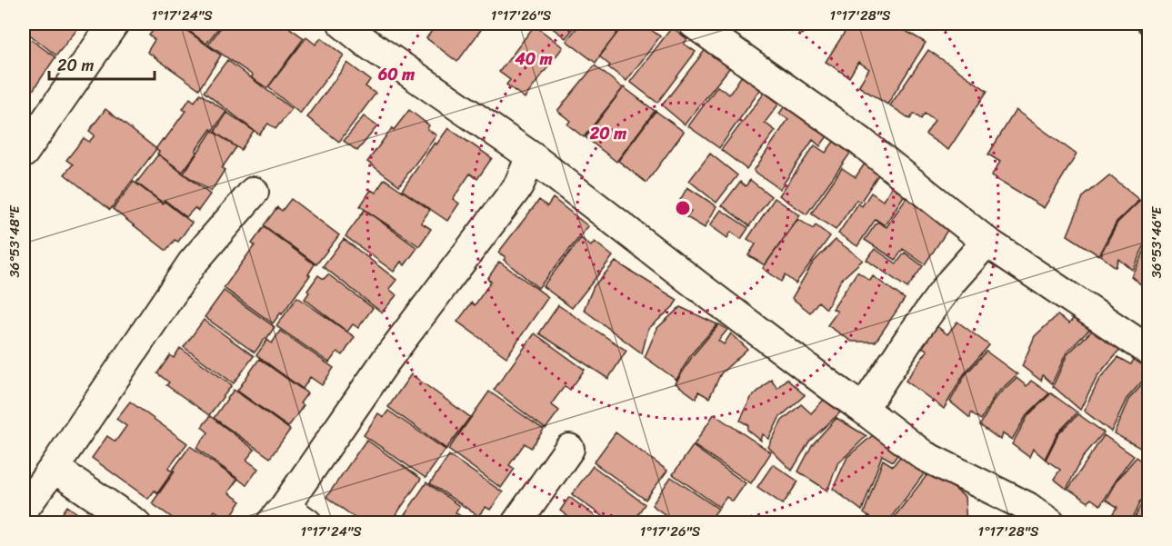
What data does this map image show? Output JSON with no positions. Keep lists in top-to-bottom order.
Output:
{
  "scale_bar": "20 m",
  "coordinates": [
    "1°17'24\"S",
    "1°17'26\"S",
    "1°17'28\"S",
    "36°53'48\"E",
    "36°53'46\"E"
  ],
  "rings": ["40 m", "60 m", "20 m"]
}
